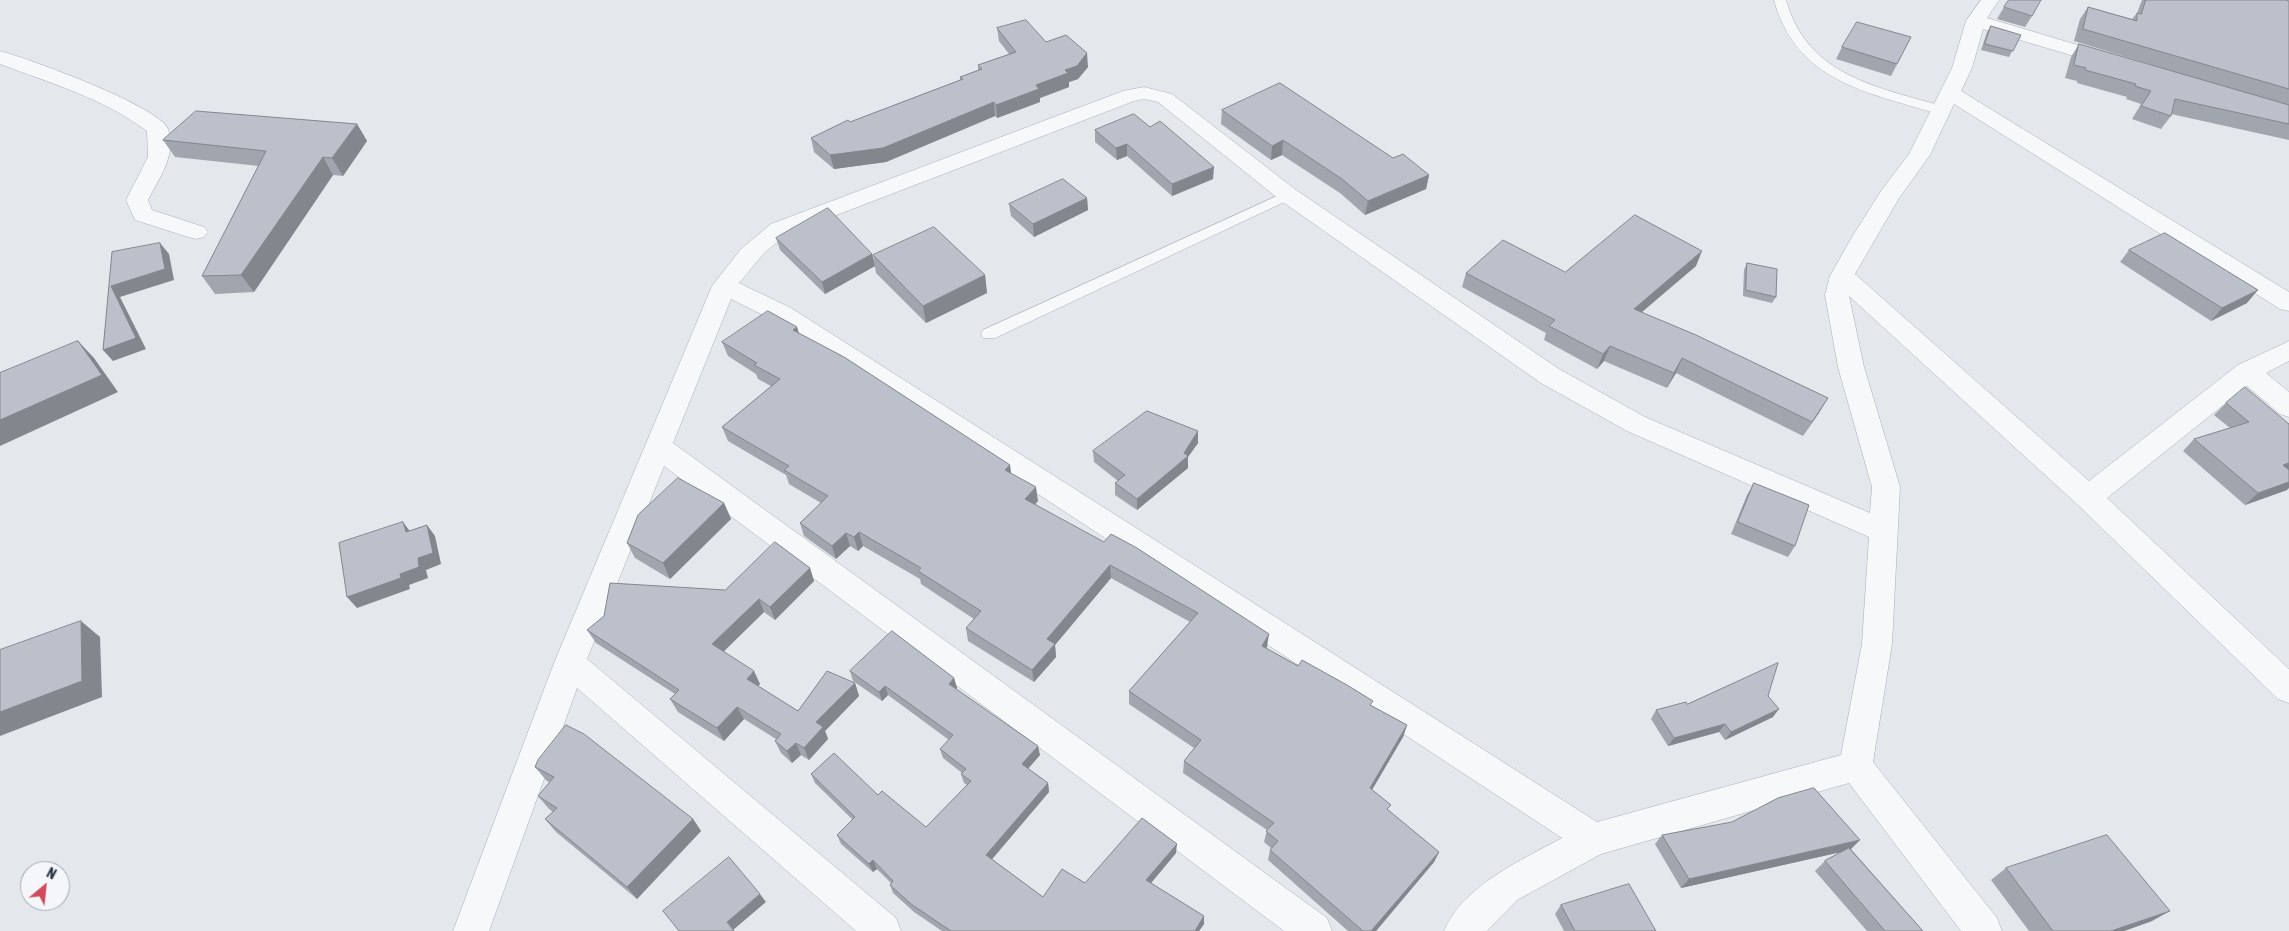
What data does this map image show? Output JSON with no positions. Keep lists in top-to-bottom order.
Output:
{
  "north": "top right"
}
